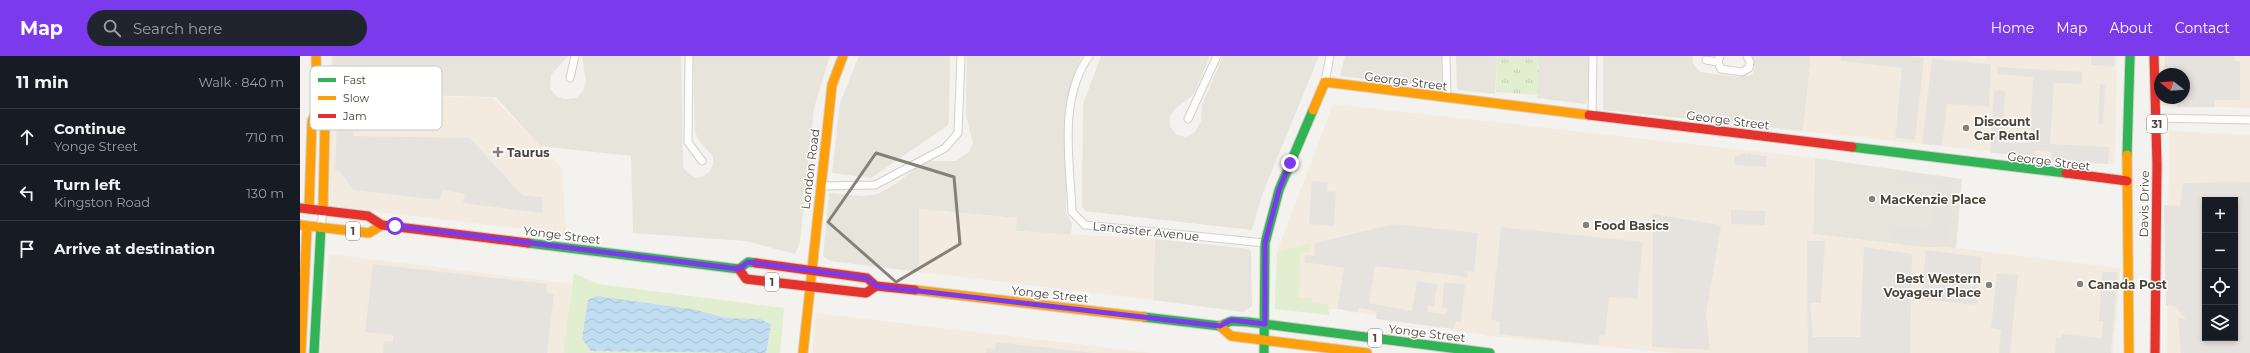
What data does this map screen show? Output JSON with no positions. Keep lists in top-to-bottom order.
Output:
{
  "streets": {
    "main road": [
      "George Street",
      "31",
      "London Road",
      "Davis Drive",
      "1",
      "Yonge Street"
    ],
    "street": ["Lancaster Avenue"]
  },
  "crossings": [
    ["George Street", "Davis Drive"],
    ["London Road", "Yonge Street"],
    ["1", "Yonge Street"]
  ],
  "places": {
    "other": [
      "Discount Car Rental",
      "MacKenzie Place",
      "Food Basics",
      "Canada Post",
      "Best Western Voyageur Place"
    ],
    "health": ["Taurus"]
  },
  "legend": ["Fast", "Slow", "Jam"],
  "north": "left",
  "page": {
    "header": "Map",
    "search": "Search here",
    "nav": [
      "Home",
      "Map",
      "About",
      "Contact"
    ],
    "heading": ["11 min", "Walk · 840 m"],
    "list": [
      ["Continue", "Yonge Street", "710 m"],
      ["Turn left", "Kingston Road", "130 m"],
      "Arrive at destination"
    ],
    "map_buttons": ["+", "−"]
  }
}
